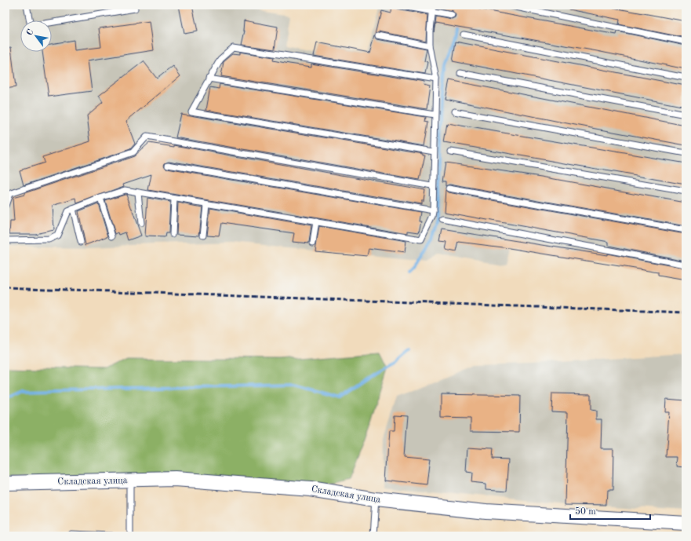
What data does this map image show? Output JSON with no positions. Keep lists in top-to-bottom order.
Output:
{
  "streets": {
    "street": ["Складская улица"]
  },
  "scale_bar": "50 m",
  "north": "top left"
}
